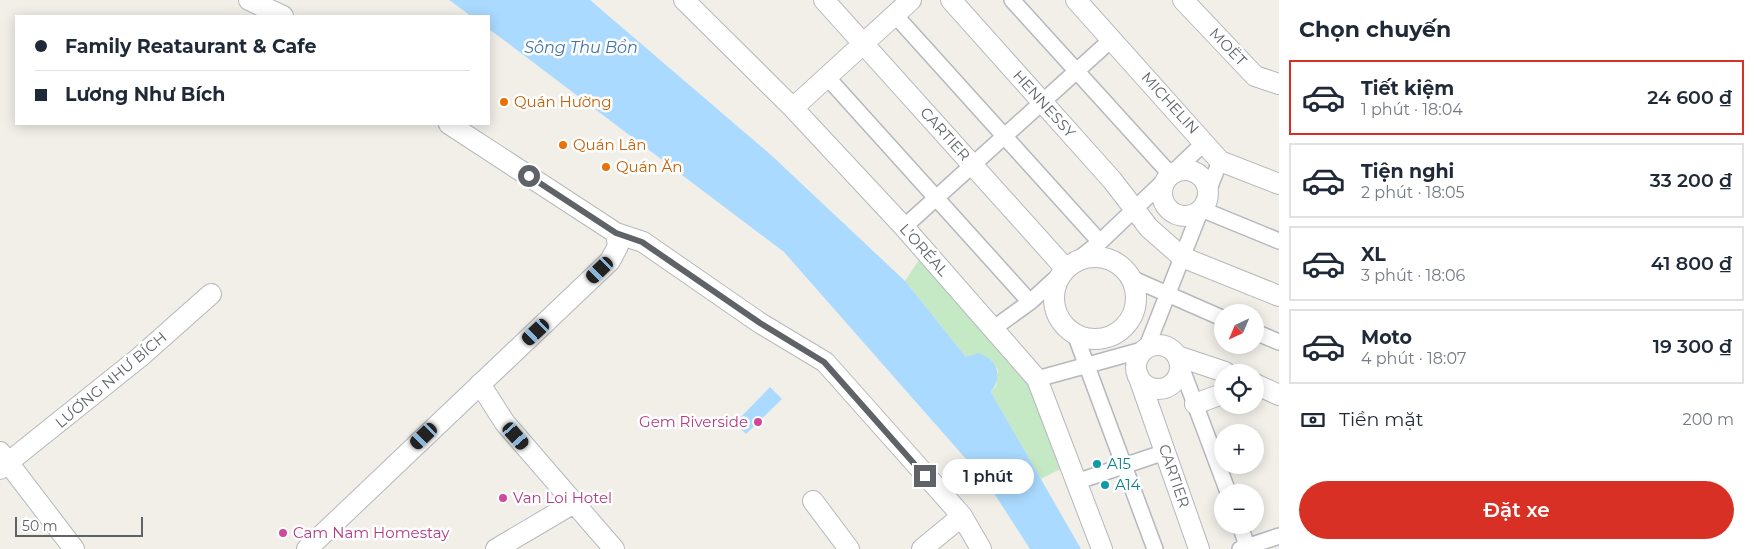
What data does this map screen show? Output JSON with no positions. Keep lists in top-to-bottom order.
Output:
{
  "streets": {
    "street": [
      "MOËT",
      "MICHELIN",
      "HENNESSY",
      "CARTIER",
      "L’ORÉAL",
      "LƯƠNG NHƯ BÍCH"
    ]
  },
  "water": ["Sông Thu Bồn"],
  "places": [
    "Quán Hường",
    "Quán Lân",
    "Quán Ăn",
    "Gem Riverside",
    "A15",
    "A14",
    "Van Loi Hotel",
    "Cam Nam Homestay"
  ],
  "scale_bar": "50 m",
  "north": "bottom left",
  "page": {
    "heading": "Chọn chuyến",
    "banner": ["Family Reataurant & Cafe", "Lương Như Bích"],
    "list": [
      {
        "name": "Tiết kiệm",
        "note": "1 phút · 18:04",
        "value": "24 600 ₫"
      },
      {
        "name": "Tiện nghi",
        "note": "2 phút · 18:05",
        "value": "33 200 ₫"
      },
      {
        "name": "XL",
        "note": "3 phút · 18:06",
        "value": "41 800 ₫"
      },
      {
        "name": "Moto",
        "note": "4 phút · 18:07",
        "value": "19 300 ₫"
      }
    ],
    "map_buttons": ["+", "−"],
    "pay": ["Tiền mặt", "200 m"],
    "bubble": "1 phút",
    "buttons": "Đặt xe",
    "scale": "50 m"
  }
}
